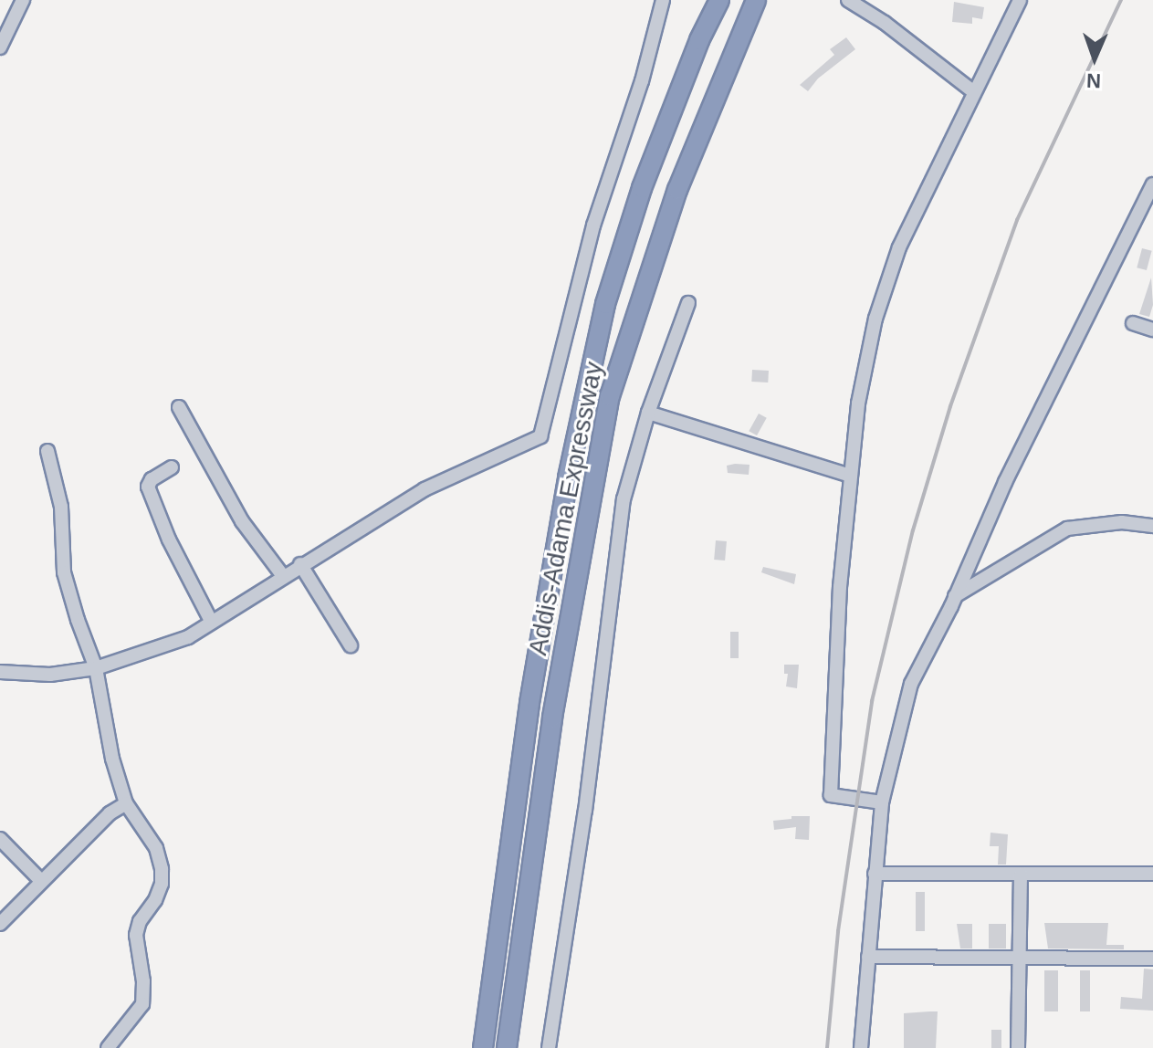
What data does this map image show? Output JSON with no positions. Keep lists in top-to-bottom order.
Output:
{
  "streets": {
    "highway": ["Addis-Adama Expressway"]
  },
  "north": "bottom"
}
